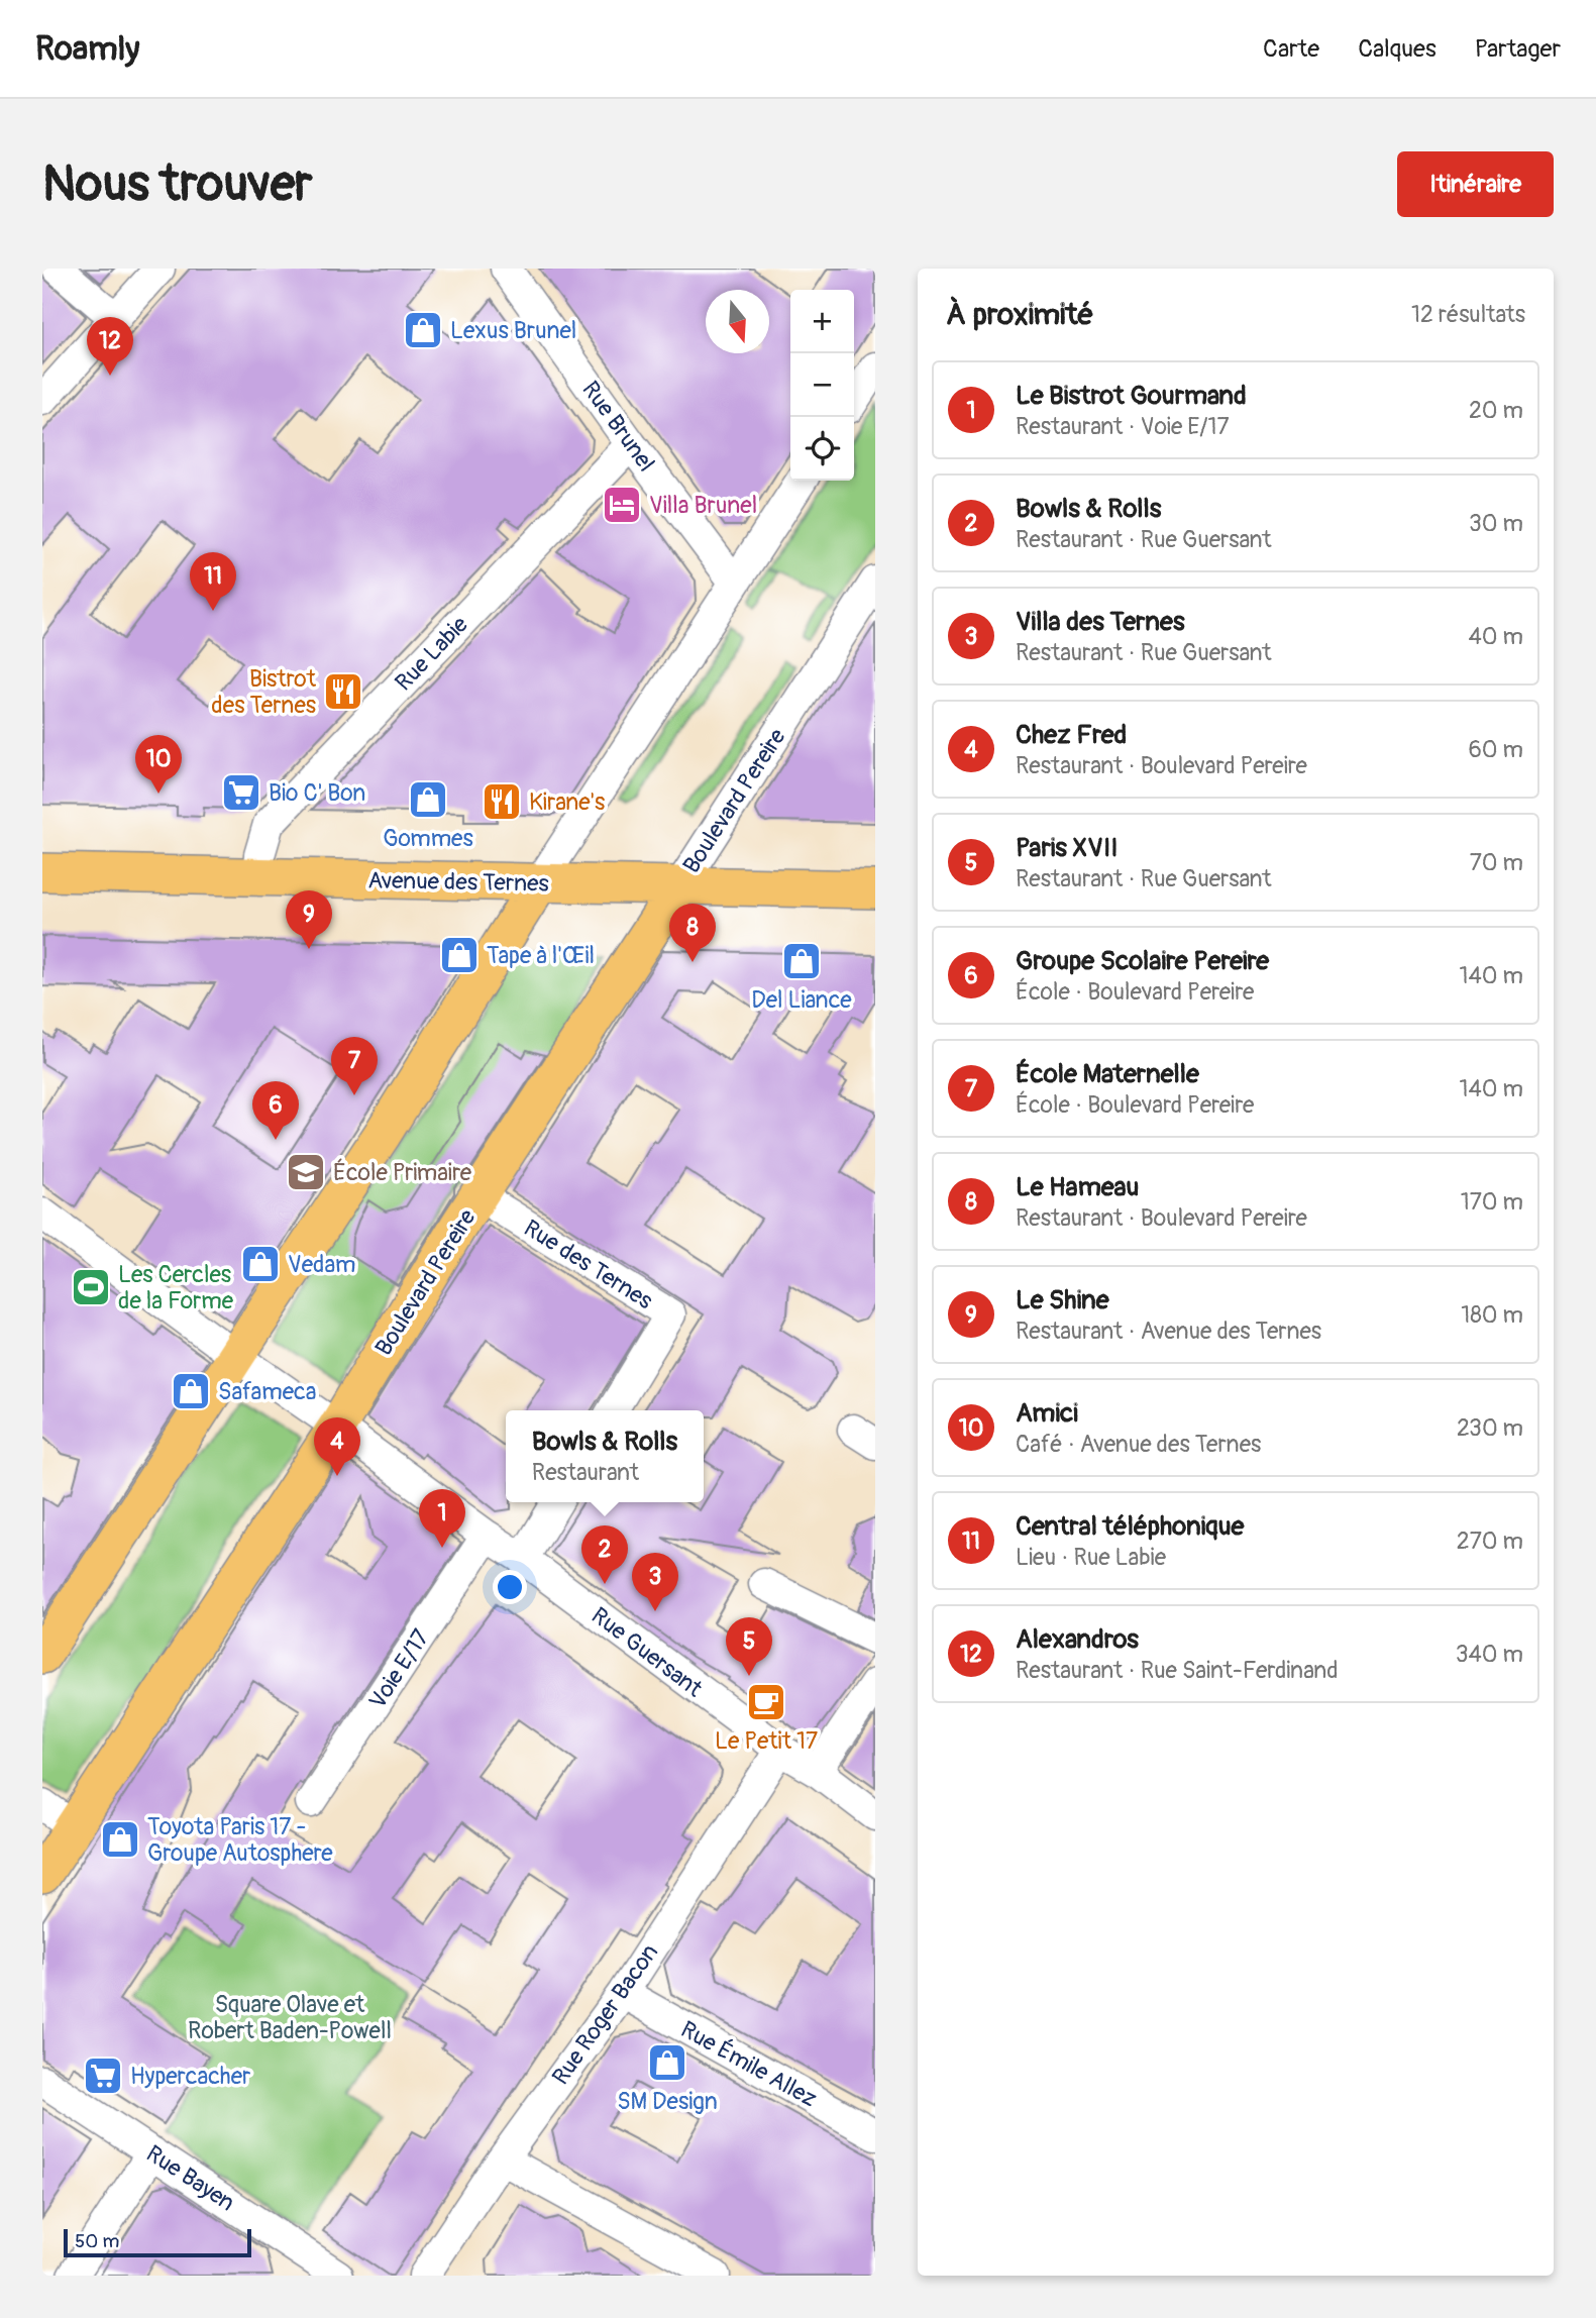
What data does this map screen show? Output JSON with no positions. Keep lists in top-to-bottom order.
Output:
{
  "streets": {
    "main road": ["Boulevard Pereire", "Avenue des Ternes"],
    "street": [
      "Rue Brunel",
      "Rue Labie",
      "Rue des Ternes",
      "Rue Guersant",
      "Voie E/17",
      "Rue Roger Bacon",
      "Rue Émile Allez",
      "Rue Bayen"
    ]
  },
  "crossings": [
    ["Rue Brunel", "Rue Labie"],
    ["Rue Labie", "Avenue des Ternes"],
    ["Boulevard Pereire", "Avenue des Ternes"],
    ["Boulevard Pereire", "Rue des Ternes"],
    ["Boulevard Pereire", "Rue Guersant"],
    ["Rue Guersant", "Voie E/17"],
    ["Rue Guersant", "Rue Roger Bacon"],
    ["Rue Roger Bacon", "Rue Émile Allez"]
  ],
  "parks": ["Square Olave et Robert Baden-Powell"],
  "places": {
    "shop": [
      "Lexus Brunel",
      "Gommes",
      "Tape à l'Œil",
      "Del Liance",
      "Vedam",
      "Safameca",
      "Toyota Paris 17 - Groupe Autosphere",
      "SM Design"
    ],
    "hotel": ["Villa Brunel"],
    "restaurant": ["Bistrot des Ternes", "Kirane's"],
    "supermarket": ["Bio C' Bon", "Hypercacher"],
    "school or university": ["École Primaire"],
    "sports": ["Les Cercles de la Forme"],
    "cafe": ["Le Petit 17"]
  },
  "scale_bar": "50 m",
  "north": "bottom",
  "page": {
    "header": "Roamly",
    "nav": ["Carte", "Calques", "Partager"],
    "buttons": "Itinéraire",
    "title": "Nous trouver",
    "heading": ["À proximité", "12 résultats"],
    "map_buttons": ["+", "−"],
    "pins": [
      "12",
      "11",
      "10",
      "9",
      "8",
      "7",
      "6",
      "4",
      "1",
      "2",
      "3",
      "5"
    ],
    "list": [
      {
        "mark": "1",
        "name": "Le Bistrot Gourmand",
        "note": "Restaurant · Voie E/17",
        "value": "20 m"
      },
      {
        "mark": "2",
        "name": "Bowls & Rolls",
        "note": "Restaurant · Rue Guersant",
        "value": "30 m"
      },
      {
        "mark": "3",
        "name": "Villa des Ternes",
        "note": "Restaurant · Rue Guersant",
        "value": "40 m"
      },
      {
        "mark": "4",
        "name": "Chez Fred",
        "note": "Restaurant · Boulevard Pereire",
        "value": "60 m"
      },
      {
        "mark": "5",
        "name": "Paris XVII",
        "note": "Restaurant · Rue Guersant",
        "value": "70 m"
      },
      {
        "mark": "6",
        "name": "Groupe Scolaire Pereire",
        "note": "École · Boulevard Pereire",
        "value": "140 m"
      },
      {
        "mark": "7",
        "name": "École Maternelle",
        "note": "École · Boulevard Pereire",
        "value": "140 m"
      },
      {
        "mark": "8",
        "name": "Le Hameau",
        "note": "Restaurant · Boulevard Pereire",
        "value": "170 m"
      },
      {
        "mark": "9",
        "name": "Le Shine",
        "note": "Restaurant · Avenue des Ternes",
        "value": "180 m"
      },
      {
        "mark": "10",
        "name": "Amici",
        "note": "Café · Avenue des Ternes",
        "value": "230 m"
      },
      {
        "mark": "11",
        "name": "Central téléphonique",
        "note": "Lieu · Rue Labie",
        "value": "270 m"
      },
      {
        "mark": "12",
        "name": "Alexandros",
        "note": "Restaurant · Rue Saint-Ferdinand",
        "value": "340 m"
      }
    ],
    "popup": ["Bowls & Rolls", "Restaurant"],
    "scale": "50 m"
  }
}
